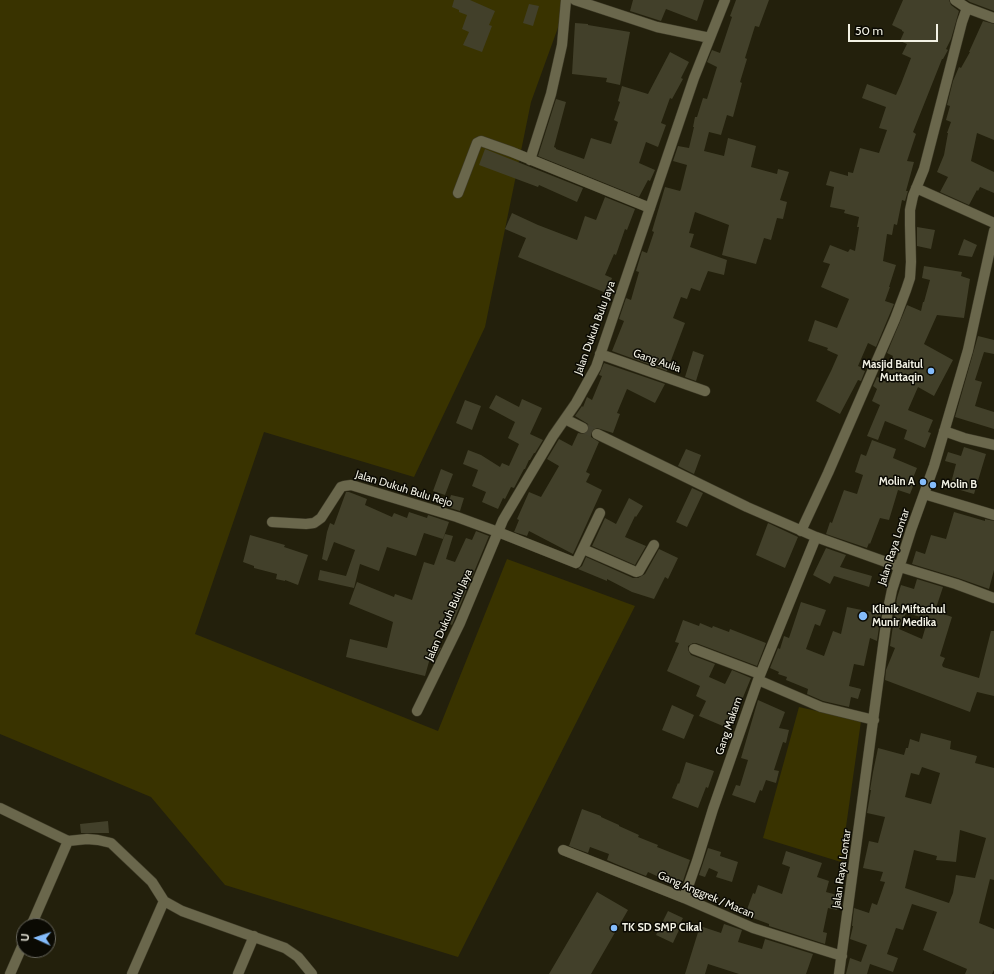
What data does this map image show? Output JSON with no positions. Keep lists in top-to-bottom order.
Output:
{
  "streets": {
    "street": [
      "Jalan Dukuh Bulu Jaya",
      "Gang Aulia",
      "Jalan Dukuh Bulu Rejo",
      "Jalan Raya Lontar",
      "Gang Makam",
      "Gang Anggrek / Macan"
    ]
  },
  "crossings": [
    ["Jalan Dukuh Bulu Jaya", "Gang Aulia"],
    ["Jalan Dukuh Bulu Jaya", "Jalan Dukuh Bulu Rejo"],
    ["Jalan Raya Lontar", "Gang Anggrek / Macan"],
    ["Gang Makam", "Gang Anggrek / Macan"]
  ],
  "places": [
    "Masjid Baitul Muttaqin",
    "Molin A",
    "Molin B",
    "Klinik Miftachul Munir Medika",
    "TK SD SMP Cikal"
  ],
  "scale_bar": "50 m",
  "north": "left"
}
